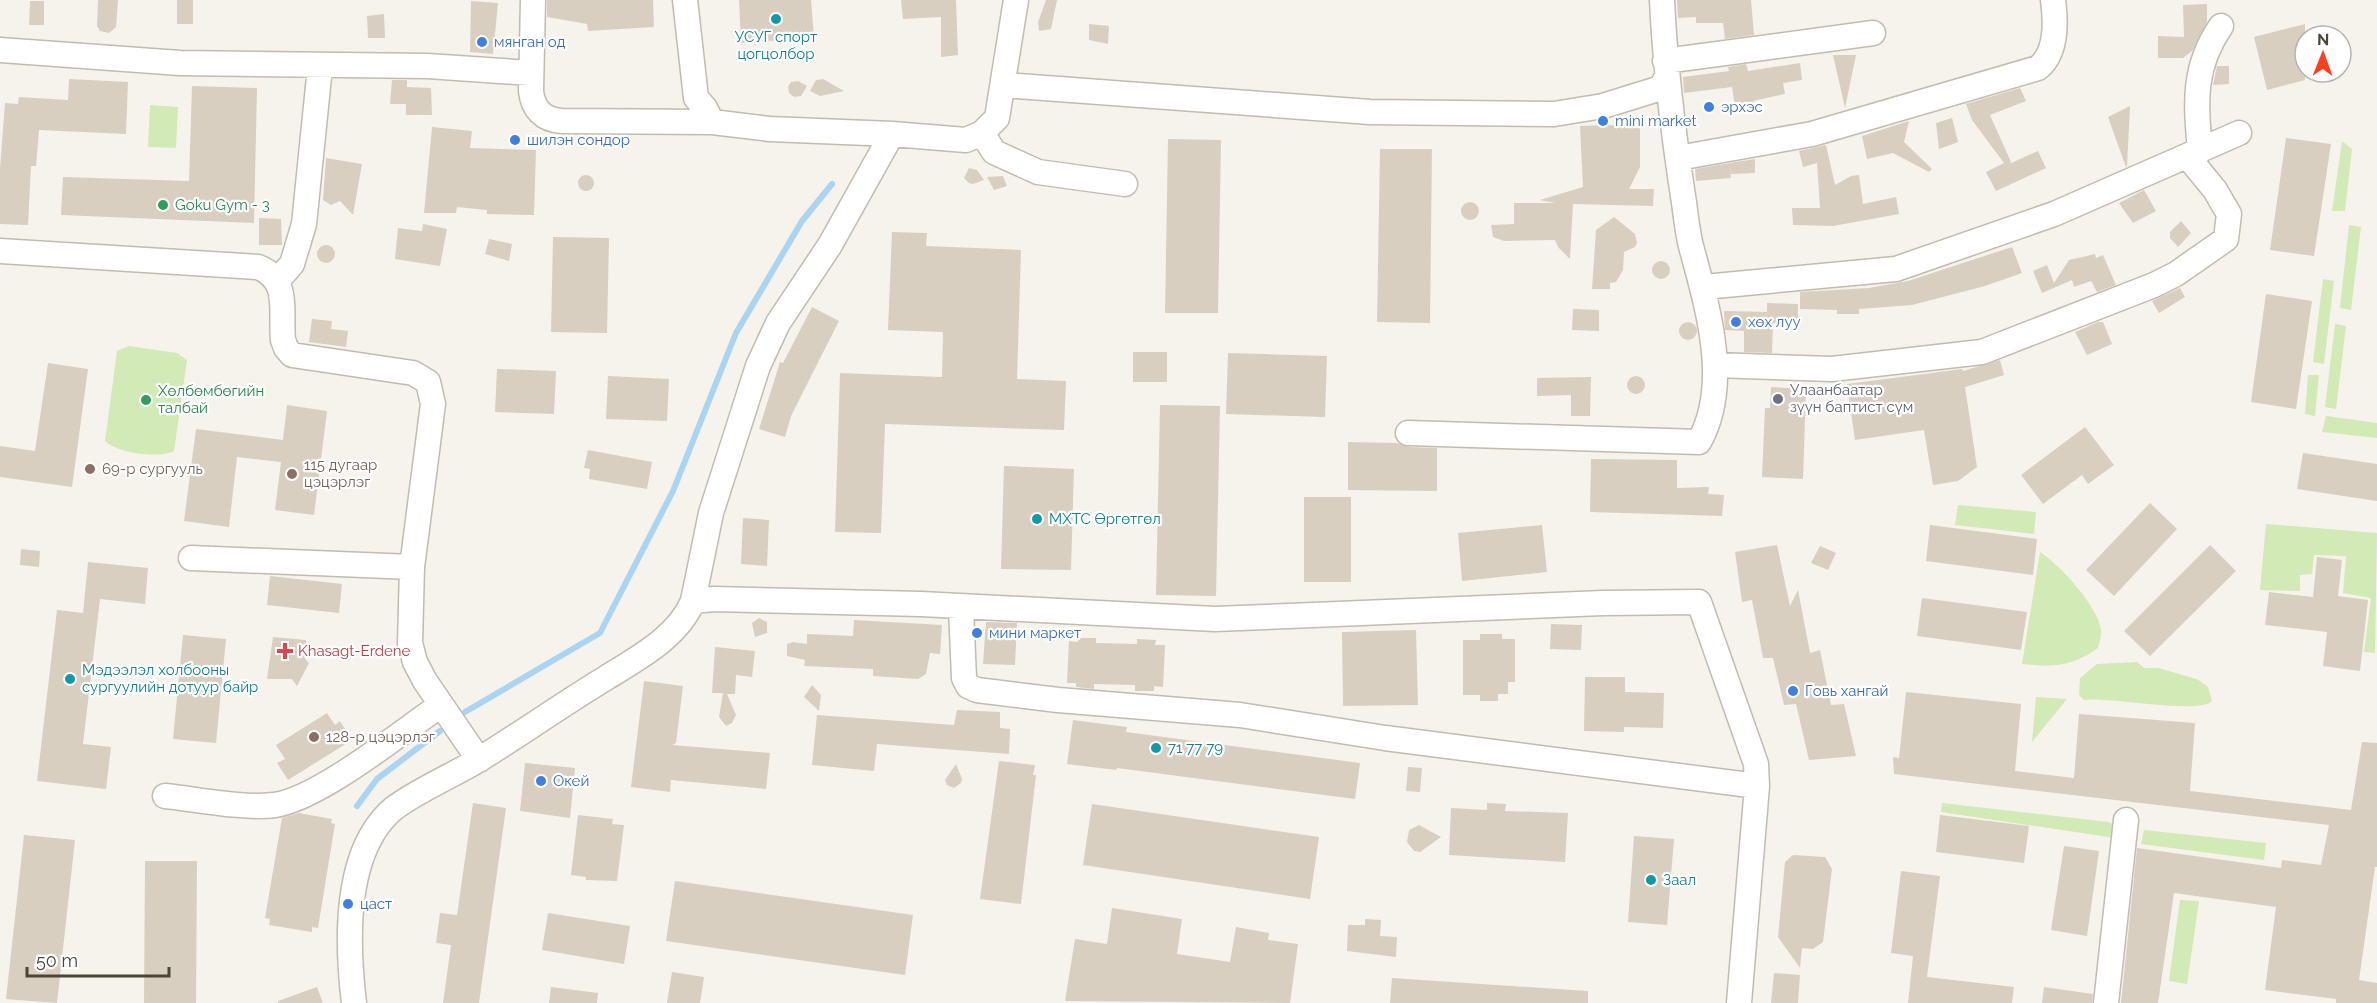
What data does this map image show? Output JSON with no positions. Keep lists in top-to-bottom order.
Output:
{
  "places": {
    "other": [
      "УСУГ спорт цогцолбор",
      "мянган од",
      "эрхэс",
      "mini market",
      "шилэн сондор",
      "Goku Gym - 3",
      "хөх луу",
      "Улаанбаатар зүүн баптист сүм",
      "Хөлбөмбөгийн талбай",
      "69-р сургууль",
      "115 дугаар цэцэрлэг",
      "МХТС Өргөтгөл",
      "мини маркет",
      "Мэдээлэл холбооны сургуулийн дотуур байр",
      "Говь хангай",
      "128-р цэцэрлэг",
      "71 77 79",
      "Окей",
      "Заал",
      "цаст"
    ],
    "health": ["Khasagt-Erdene"]
  },
  "scale_bar": "50 m",
  "north": "top"
}
